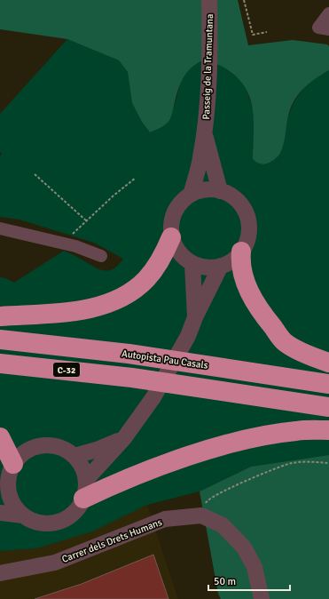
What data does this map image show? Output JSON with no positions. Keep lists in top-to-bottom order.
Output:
{
  "streets": {
    "highway": ["Autopista Pau Casals", "C-32"],
    "street": ["Passeig de la Tramuntana", "Carrer dels Drets Humans"]
  },
  "scale_bar": "50 m"
}
